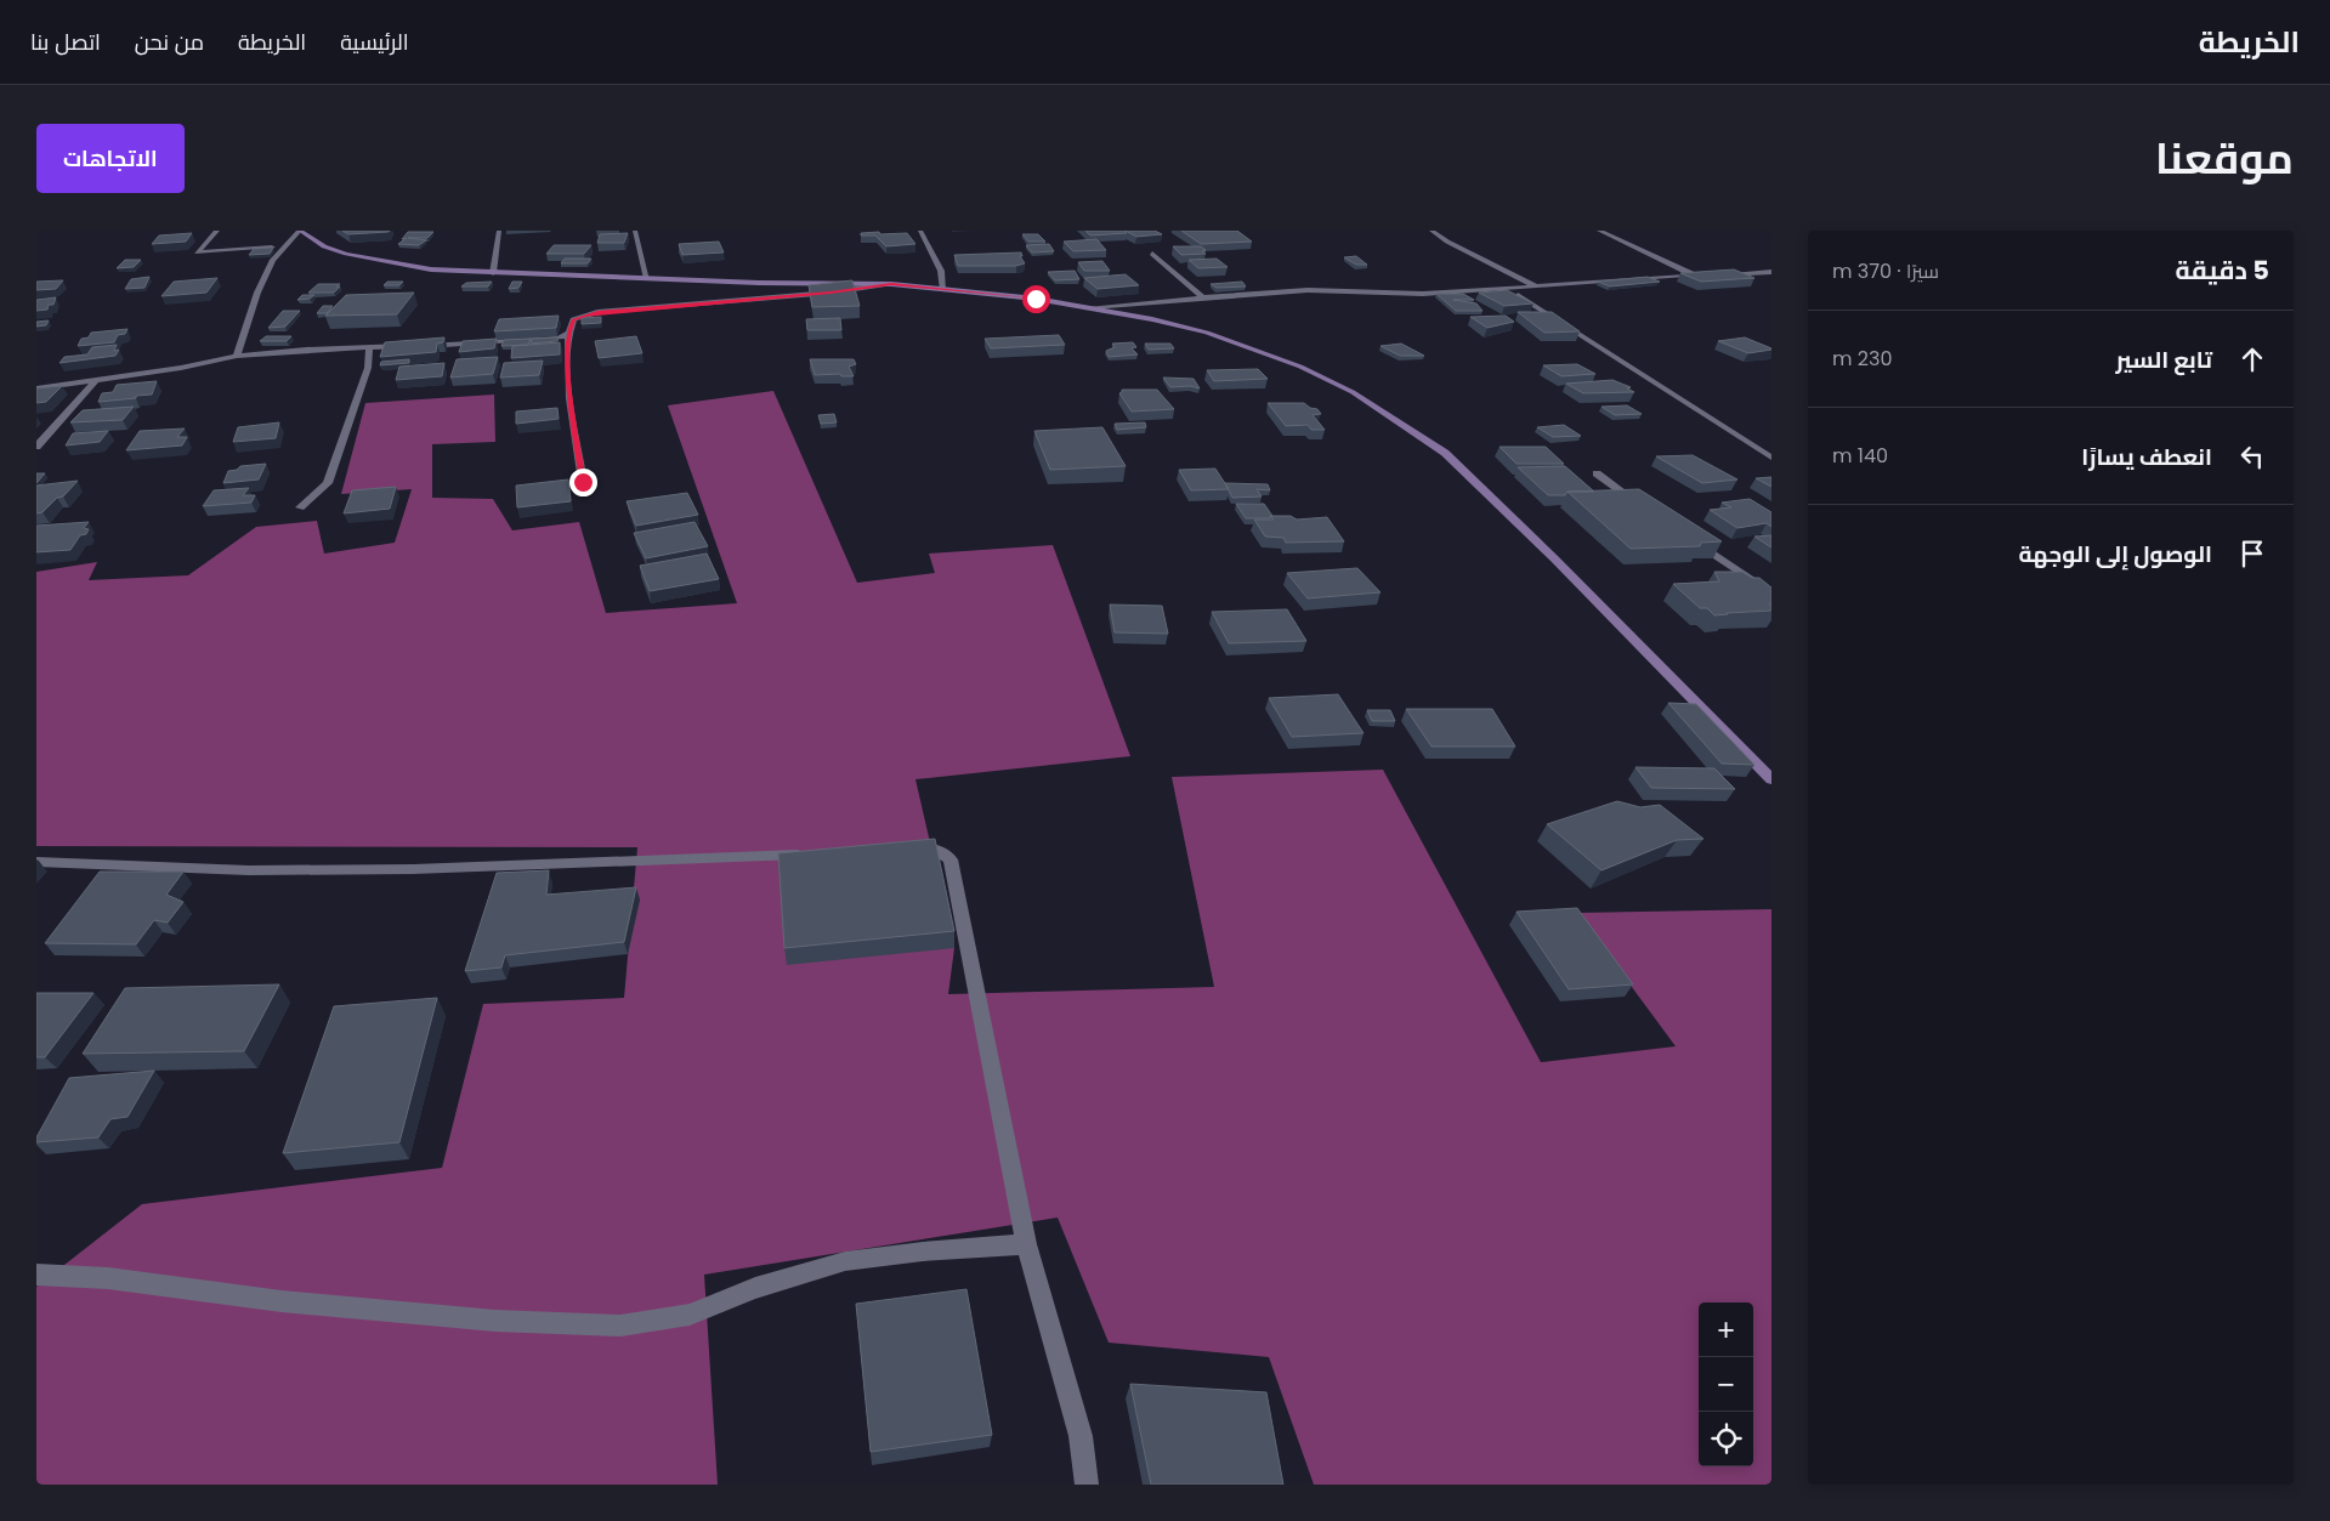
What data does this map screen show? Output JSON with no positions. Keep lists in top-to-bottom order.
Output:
{
  "page": {
    "header": "الخريطة",
    "nav": [
      "الرئيسية",
      "الخريطة",
      "من نحن",
      "اتصل بنا"
    ],
    "title": "موقعنا",
    "buttons": "الاتجاهات",
    "heading": ["5 دقيقة", "سيرًا · 370 m"],
    "list": [
      ["تابع السير", "230 m"],
      ["انعطف يسارًا", "140 m"],
      "الوصول إلى الوجهة"
    ],
    "map_buttons": ["+", "−"]
  }
}
